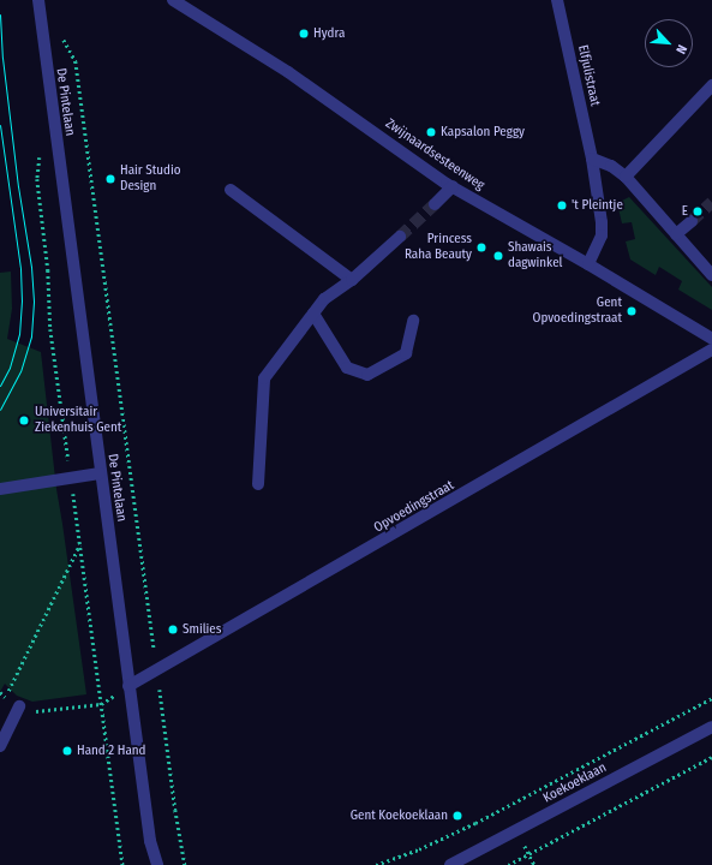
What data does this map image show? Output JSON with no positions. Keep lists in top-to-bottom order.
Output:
{
  "streets": {
    "street": [
      "Elfjulistraat",
      "De Pintelaan",
      "Zwijnaardsesteenweg",
      "Opvoedingstraat",
      "Koekoeklaan"
    ]
  },
  "crossings": [
    ["Elfjulistraat", "Zwijnaardsesteenweg"],
    ["De Pintelaan", "Opvoedingstraat"]
  ],
  "places": [
    "Hydra",
    "Kapsalon Peggy",
    "Hair Studio Design",
    "'t Pleintje",
    "E",
    "Princess Raha Beauty",
    "Shawais dagwinkel",
    "Gent Opvoedingstraat",
    "Universitair Ziekenhuis Gent",
    "Smilies",
    "Hand 2 Hand",
    "Gent Koekoeklaan"
  ],
  "north": "bottom right"
}
